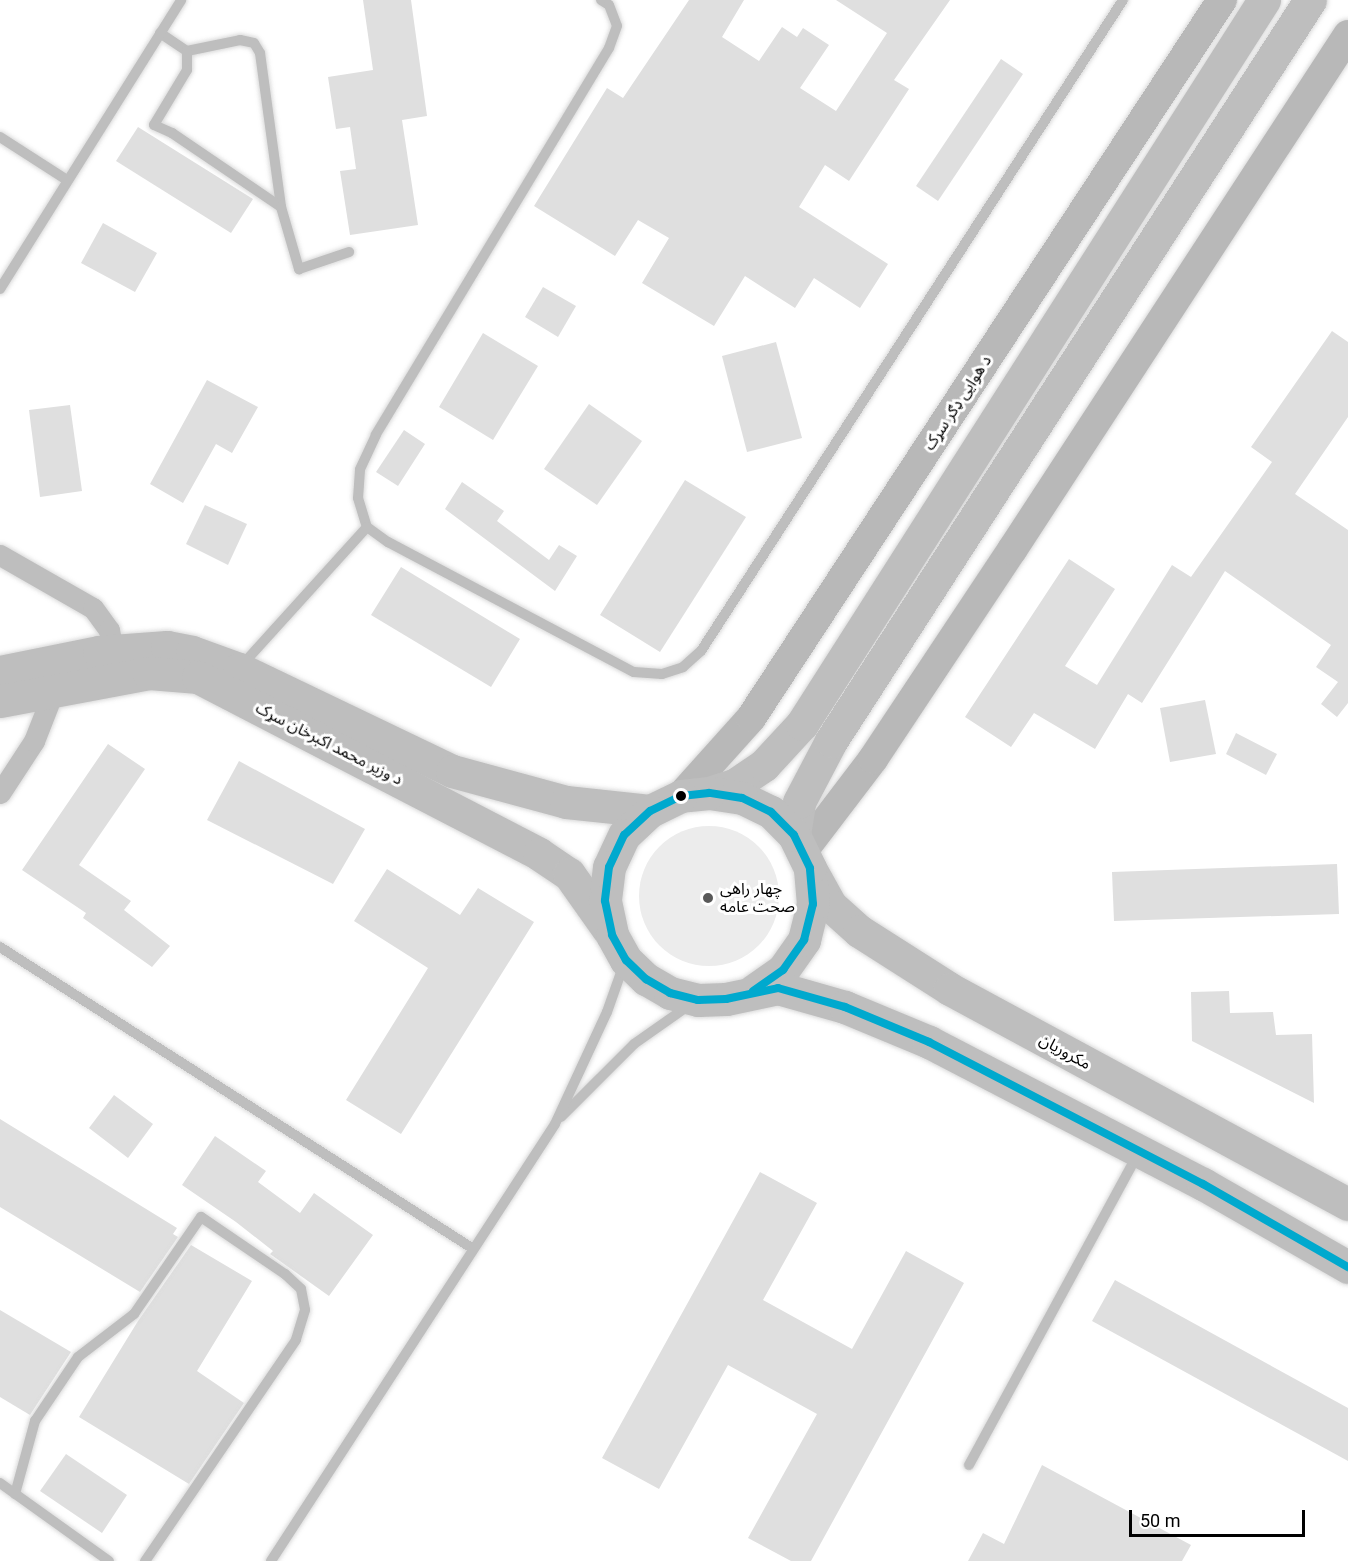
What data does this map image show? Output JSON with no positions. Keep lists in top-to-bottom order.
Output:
{
  "streets": {
    "main road": ["د هوایی ډګر سړک", "د وزیر محمد اکبرخان سړک", "مکروریان"]
  },
  "crossings": [
    ["د هوایی ډګر سړک", "د وزیر محمد اکبرخان سړک"],
    ["د هوایی ډګر سړک", "مکروریان"],
    ["د وزیر محمد اکبرخان سړک", "مکروریان"]
  ],
  "places": ["چهار راهی صحت عامه"],
  "scale_bar": "50 m"
}
